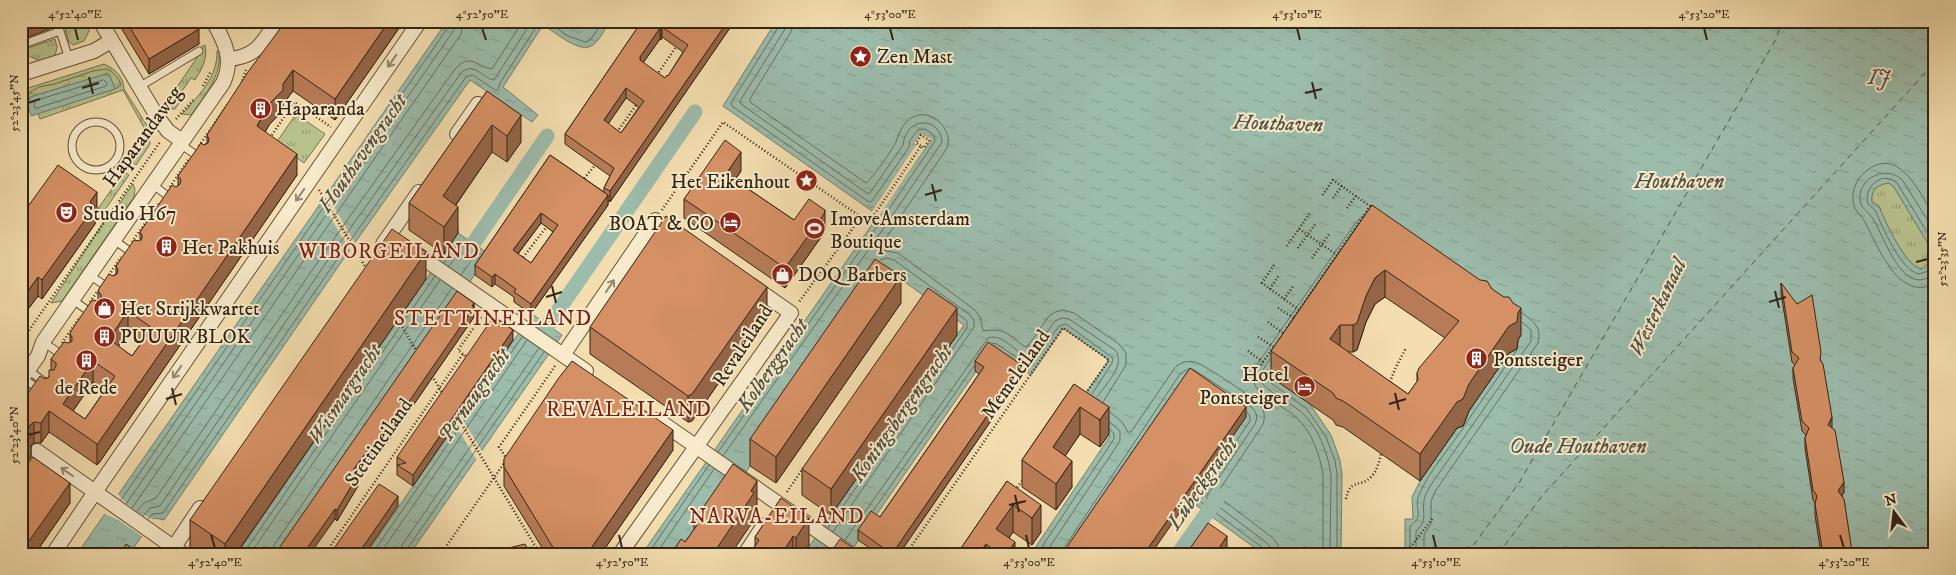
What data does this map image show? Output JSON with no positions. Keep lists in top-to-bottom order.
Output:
{
  "streets": {
    "street": ["Haparandaweg", "Revaleiland"],
    "path": ["Memeleiland", "Stettineiland"]
  },
  "districts": [
    "WIBORGEILAND",
    "STETTINEILAND",
    "REVALEILAND",
    "NARVA-EILAND"
  ],
  "water": [
    "IJ",
    "Houthaven",
    "Houthavengracht",
    "Westerkanaal",
    "Kolberggracht",
    "Wismargracht",
    "Pernaugracht",
    "Koningsbergengracht",
    "Oude Houthaven",
    "Lübeckgracht"
  ],
  "places": {
    "place": ["Zen Mast", "Het Eikenhout"],
    "building": [
      "Haparanda",
      "Het Pakhuis",
      "PUUUR BLOK",
      "Pontsteiger",
      "de Rede"
    ],
    "theatre": ["Studio H67"],
    "hotel": ["BOAT & CO", "Hotel Pontsteiger"],
    "sports": ["ImoveAmsterdam Boutique"],
    "shop": ["DOQ Barbers", "Het Strijkkwartet"]
  },
  "north": "top",
  "coordinates": [
    "4°52'40\"E",
    "4°52'50\"E",
    "4°53'00\"E",
    "4°53'10\"E",
    "4°53'20\"E",
    "52°23'45\"N",
    "52°23'35\"N",
    "52°23'40\"N"
  ]
}
